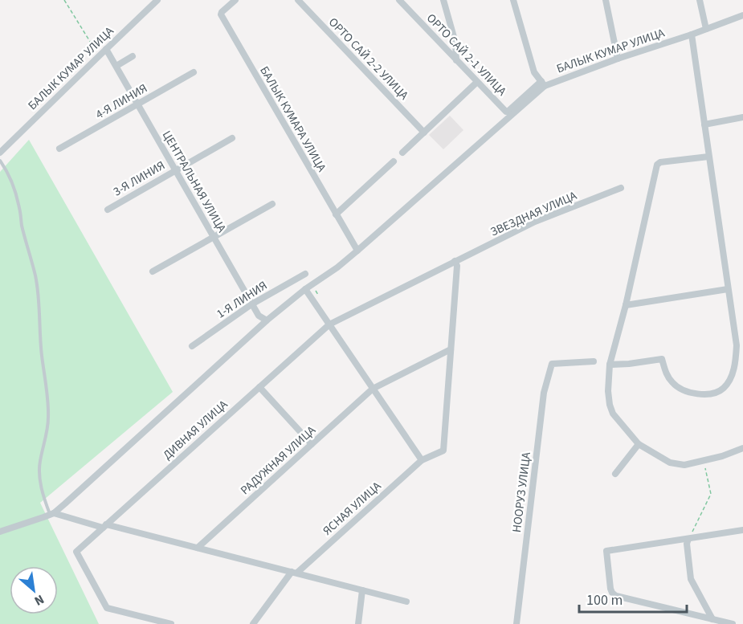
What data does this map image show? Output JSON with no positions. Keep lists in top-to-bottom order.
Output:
{
  "streets": {
    "street": [
      "БАЛЫК КУМАР УЛИЦА",
      "ОРТО САЙ 2-1 УЛИЦА",
      "ОРТО САЙ 2-2 УЛИЦА",
      "4-Я ЛИНИЯ",
      "БАЛЫК КУМАРА УЛИЦА",
      "3-Я ЛИНИЯ",
      "ЦЕНТРАЛЬНАЯ УЛИЦА",
      "ЗВЕЗДНАЯ УЛИЦА",
      "1-Я ЛИНИЯ",
      "ДИВНАЯ УЛИЦА",
      "РАДУЖНАЯ УЛИЦА",
      "НООРУЗ УЛИЦА",
      "ЯСНАЯ УЛИЦА"
    ]
  },
  "crossings": [
    ["БАЛЫК КУМАР УЛИЦА", "ОРТО САЙ 2-1 УЛИЦА"],
    ["БАЛЫК КУМАР УЛИЦА", "ЦЕНТРАЛЬНАЯ УЛИЦА"],
    ["4-Я ЛИНИЯ", "ЦЕНТРАЛЬНАЯ УЛИЦА"],
    ["3-Я ЛИНИЯ", "ЦЕНТРАЛЬНАЯ УЛИЦА"],
    ["ЦЕНТРАЛЬНАЯ УЛИЦА", "1-Я ЛИНИЯ"],
    ["ЗВЕЗДНАЯ УЛИЦА", "ДИВНАЯ УЛИЦА"]
  ],
  "scale_bar": "100 m",
  "north": "bottom right"
}
